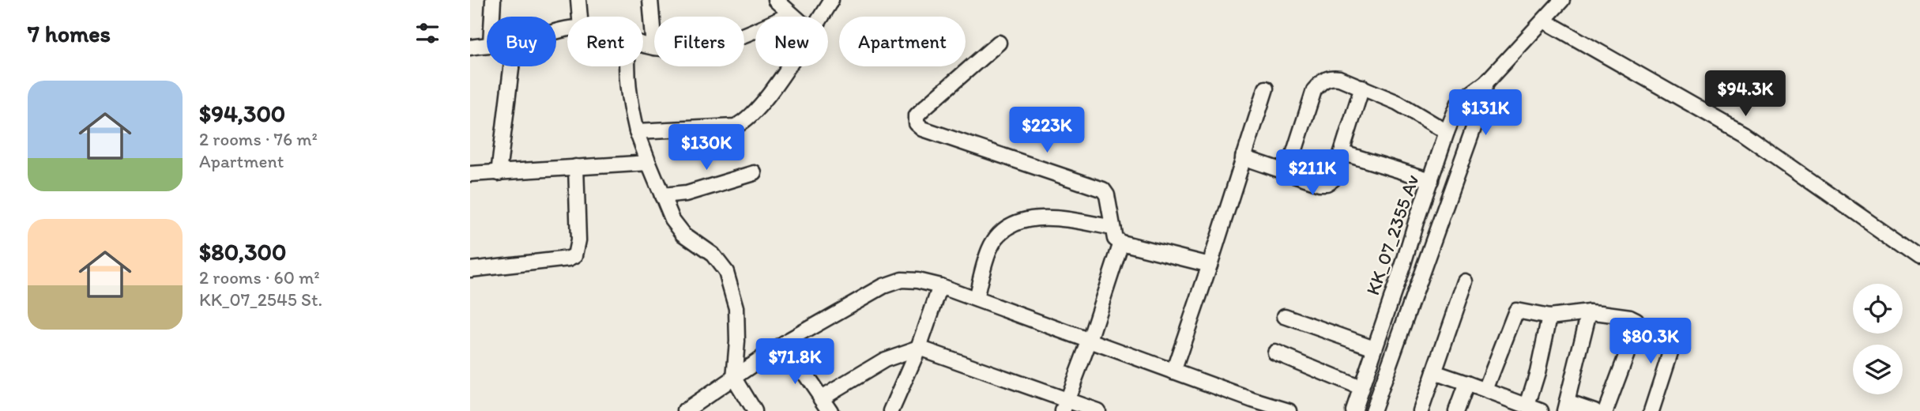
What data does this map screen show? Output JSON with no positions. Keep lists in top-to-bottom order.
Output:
{
  "streets": {
    "street": ["KK_07_2355 Av"]
  },
  "page": {
    "heading": "7 homes",
    "chip": [
      "Buy",
      "Rent",
      "Filters",
      "New",
      "Apartment"
    ],
    "list": [
      {
        "name": "$94,300",
        "note": "2 rooms · 76 m² · Apartment"
      },
      {
        "name": "$80,300",
        "note": "2 rooms · 60 m² · KK_07_2545 St."
      }
    ],
    "price": [
      "$94.3K",
      "$131K",
      "$223K",
      "$130K",
      "$211K",
      "$80.3K",
      "$71.8K"
    ]
  }
}
